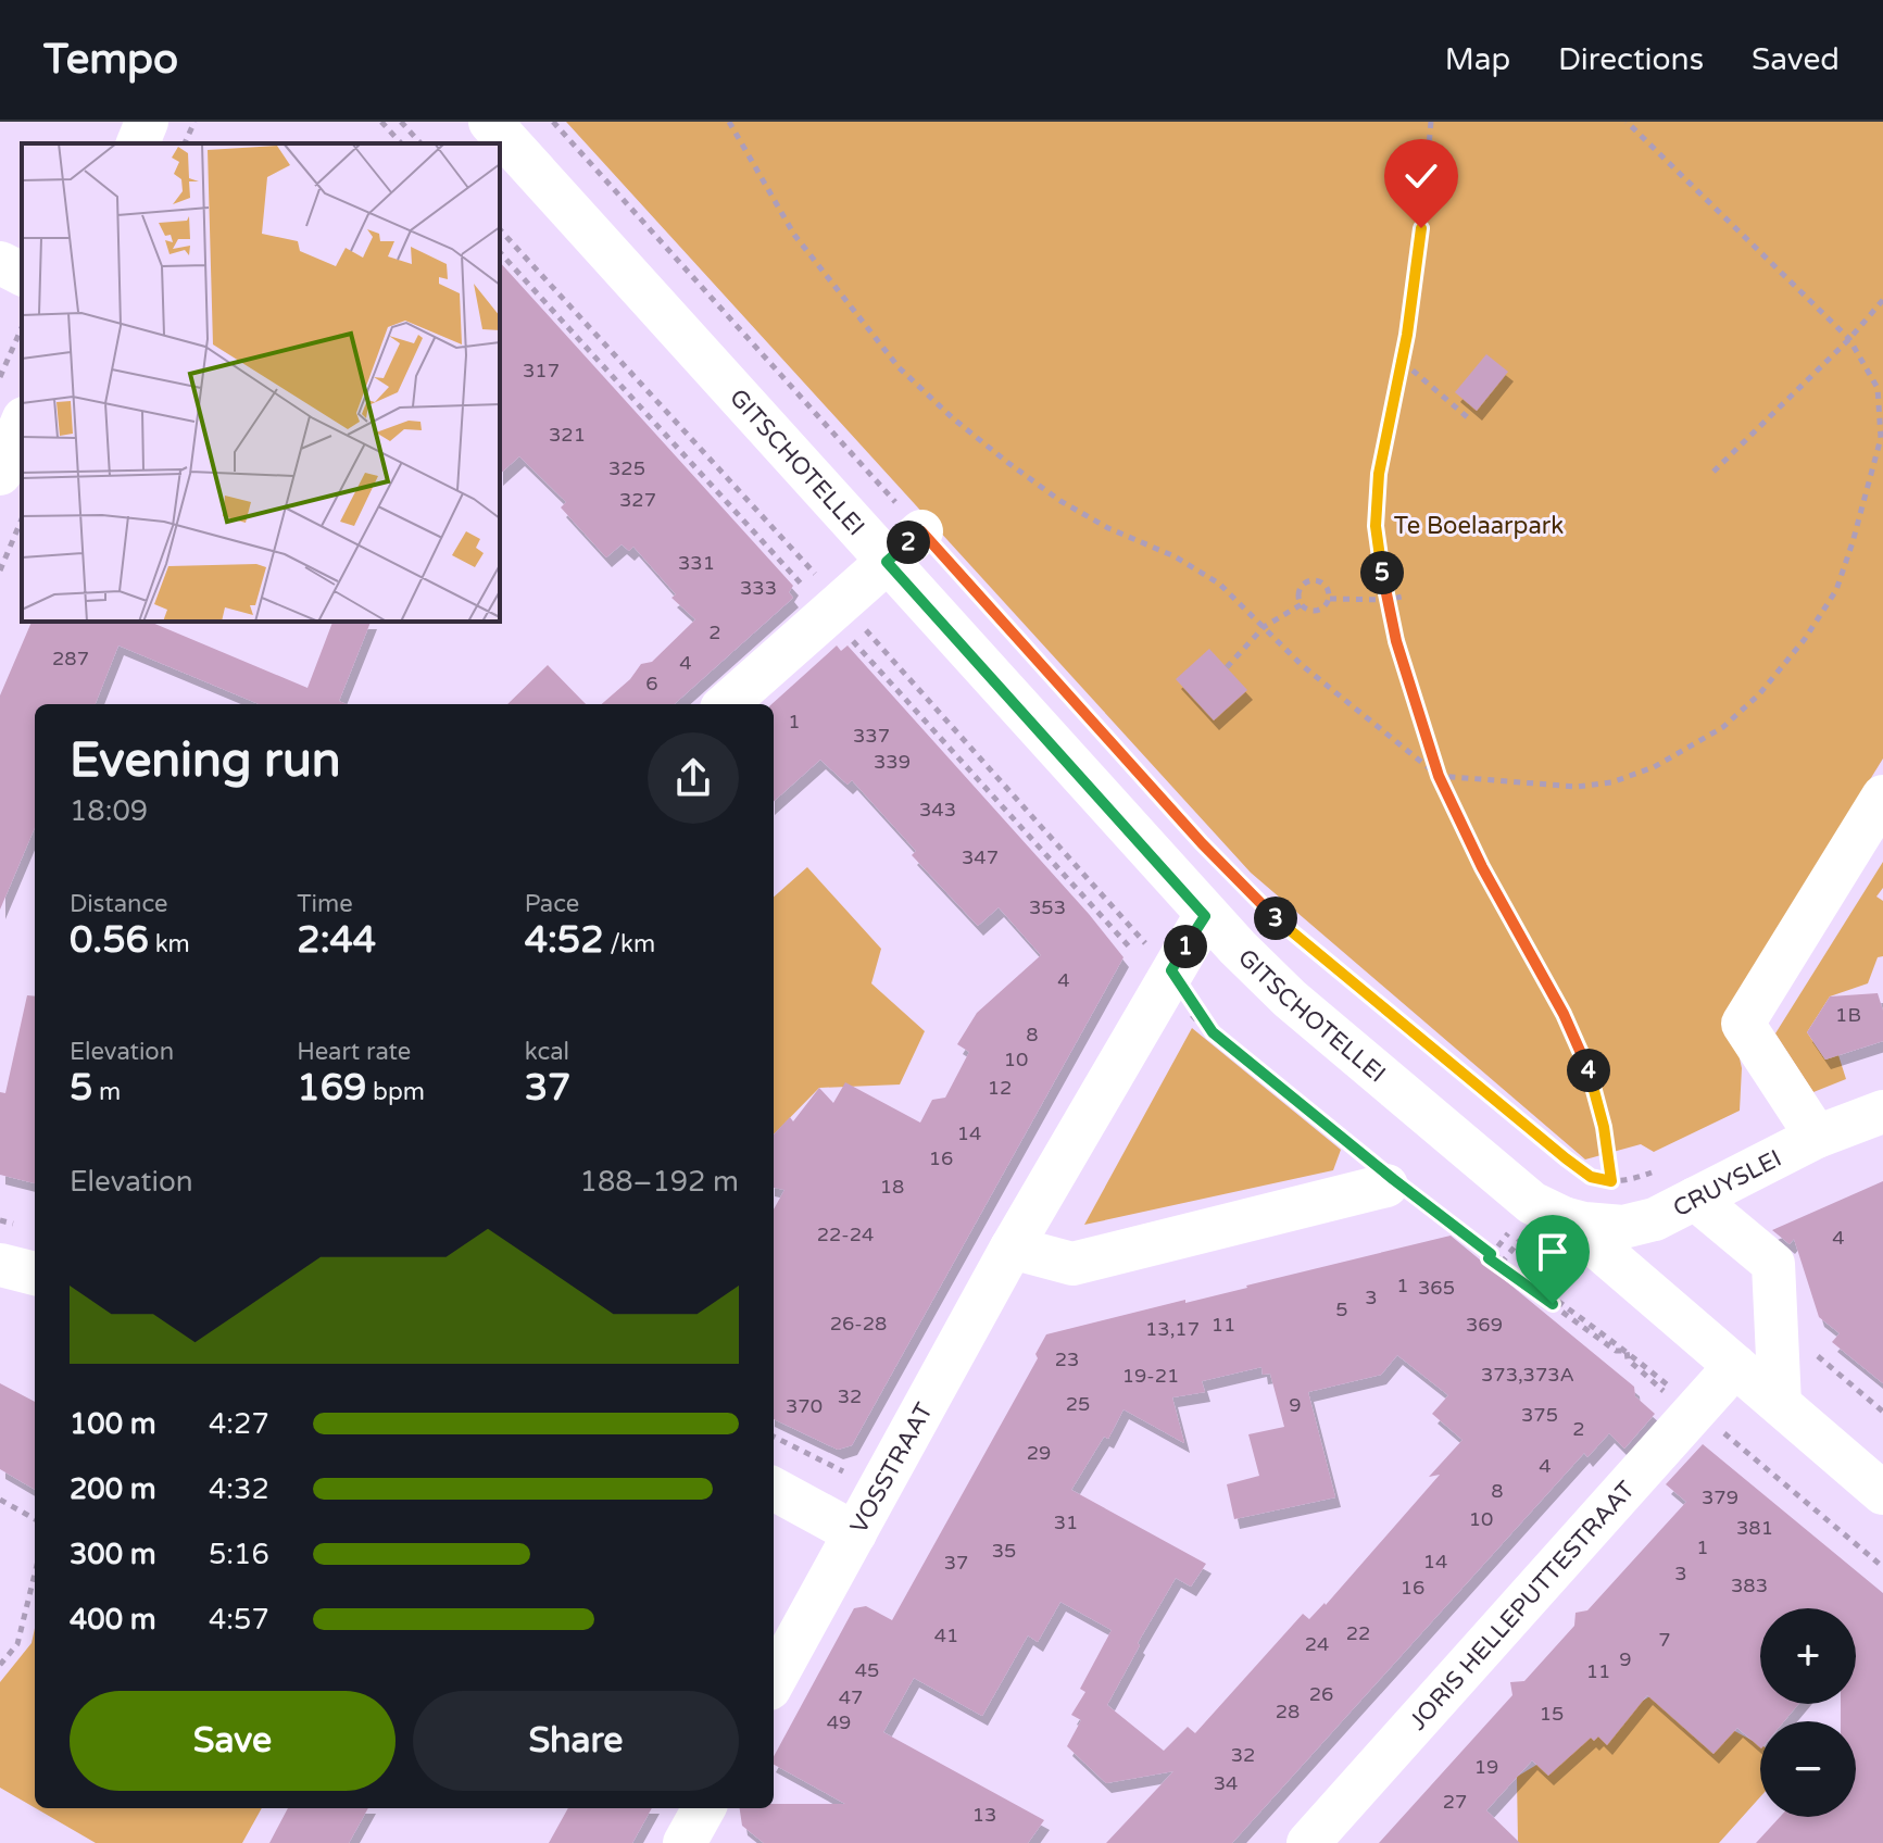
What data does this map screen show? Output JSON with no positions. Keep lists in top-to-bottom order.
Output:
{
  "streets": {
    "street": [
      "GITSCHOTELLEI",
      "CRUYSLEI",
      "VOSSTRAAT",
      "JORIS HELLEPUTTESTRAAT"
    ]
  },
  "crossings": [
    ["GITSCHOTELLEI", "CRUYSLEI"],
    ["GITSCHOTELLEI", "VOSSTRAAT"],
    ["GITSCHOTELLEI", "JORIS HELLEPUTTESTRAAT"]
  ],
  "parks": ["Te Boelaarpark"],
  "house_numbers": [
    "317",
    "321",
    "325",
    "327",
    "331",
    "333",
    "2",
    "287",
    "4",
    "6",
    "1",
    "337",
    "339",
    "343",
    "347",
    "353",
    "4",
    "1B",
    "8",
    "10",
    "12",
    "14",
    "16",
    "18",
    "22-24",
    "4",
    "1",
    "365",
    "3",
    "5",
    "26-28",
    "11",
    "369",
    "13,17",
    "23",
    "373,373A",
    "19-21",
    "32",
    "25",
    "9",
    "370",
    "375",
    "2",
    "29",
    "4",
    "8",
    "379",
    "10",
    "31",
    "381",
    "1",
    "35",
    "14",
    "37",
    "3",
    "383",
    "16",
    "22",
    "41",
    "7",
    "24",
    "9",
    "45",
    "11",
    "26",
    "47",
    "28",
    "15",
    "49",
    "32",
    "19",
    "34",
    "27",
    "13"
  ],
  "page": {
    "header": "Tempo",
    "nav": ["Map", "Directions", "Saved"],
    "pins": [
      "2",
      "5",
      "3",
      "1",
      "4"
    ],
    "heading": ["Evening run", "18:09"],
    "stats": [
      ["Distance", "0.56 km"],
      ["Time", "2:44"],
      ["Pace", "4:52 /km"],
      ["Elevation", "5 m"],
      ["Heart rate", "169 bpm"],
      ["kcal", "37"]
    ],
    "chart": ["Elevation", "188–192 m"],
    "list": [
      {
        "name": "100 m",
        "note": "4:27"
      },
      {
        "name": "200 m",
        "note": "4:32"
      },
      {
        "name": "300 m",
        "note": "5:16"
      },
      {
        "name": "400 m",
        "note": "4:57"
      }
    ],
    "map_buttons": ["+", "−"],
    "buttons": ["Save", "Share"]
  }
}
